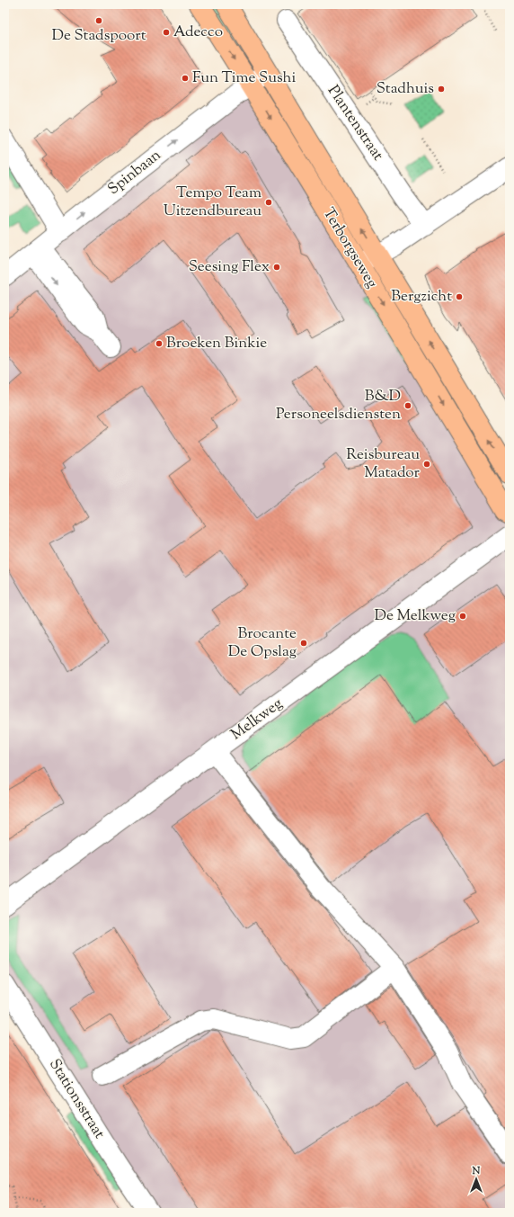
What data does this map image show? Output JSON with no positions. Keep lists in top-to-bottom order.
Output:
{
  "streets": {
    "main road": ["Terborgseweg"],
    "street": [
      "Plantenstraat",
      "Spinbaan",
      "Melkweg",
      "Stationsstraat"
    ]
  },
  "crossings": [
    ["Spinbaan", "Terborgseweg"]
  ],
  "one_way": ["Spinbaan"],
  "places": [
    "De Stadspoort",
    "Adecco",
    "Fun Time Sushi",
    "Stadhuis",
    "Tempo Team Uitzendbureau",
    "Seesing Flex",
    "Bergzicht",
    "Broeken Binkie",
    "B&D Personeelsdiensten",
    "Reisbureau Matador",
    "De Melkweg",
    "Brocante De Opslag"
  ],
  "north": "top"
}
